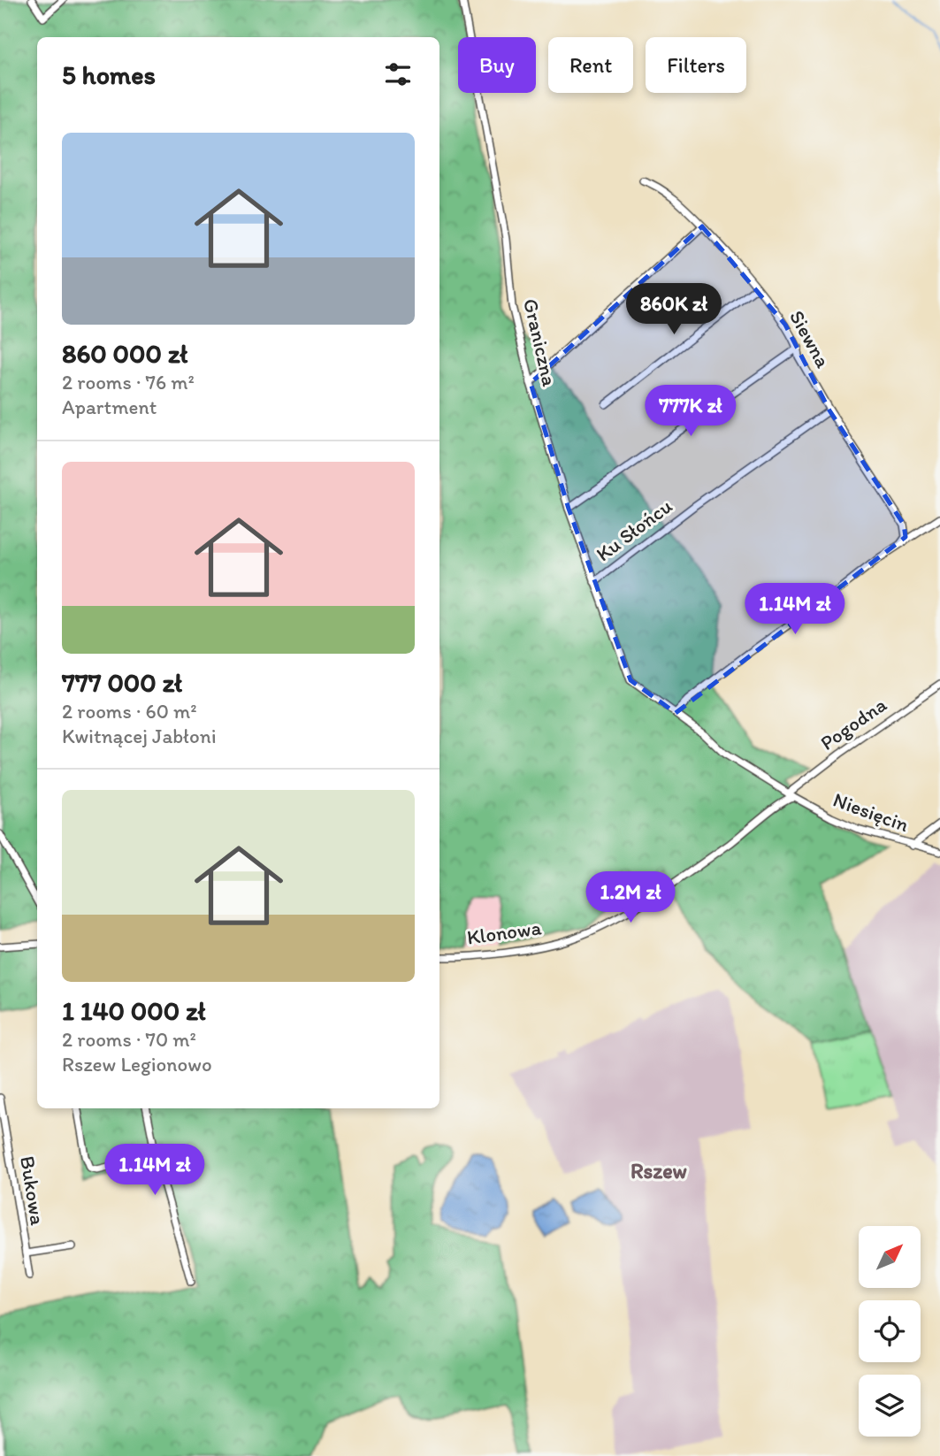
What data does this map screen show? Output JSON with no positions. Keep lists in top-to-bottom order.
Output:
{
  "streets": {
    "street": [
      "Siewna",
      "Graniczna",
      "Ku Słońcu",
      "Pogodna",
      "Niesięcin",
      "Klonowa",
      "Bukowa"
    ]
  },
  "crossings": [
    ["Siewna", "Ku Słońcu"],
    ["Graniczna", "Ku Słońcu"],
    ["Graniczna", "Niesięcin"],
    ["Pogodna", "Niesięcin"],
    ["Pogodna", "Klonowa"],
    ["Niesięcin", "Klonowa"]
  ],
  "districts": ["Rszew"],
  "north": "top right",
  "page": {
    "chip": ["Buy", "Rent", "Filters"],
    "heading": "5 homes",
    "list": [
      {
        "name": "860 000 zł",
        "note": "2 rooms · 76 m² · Apartment"
      },
      {
        "name": "777 000 zł",
        "note": "2 rooms · 60 m² · Kwitnącej Jabłoni"
      },
      {
        "name": "1 140 000 zł",
        "note": "2 rooms · 70 m² · Rszew Legionowo"
      }
    ],
    "price": [
      "860K zł",
      "777K zł",
      "1.14M zł",
      "1.2M zł",
      "1.14M zł"
    ]
  }
}
